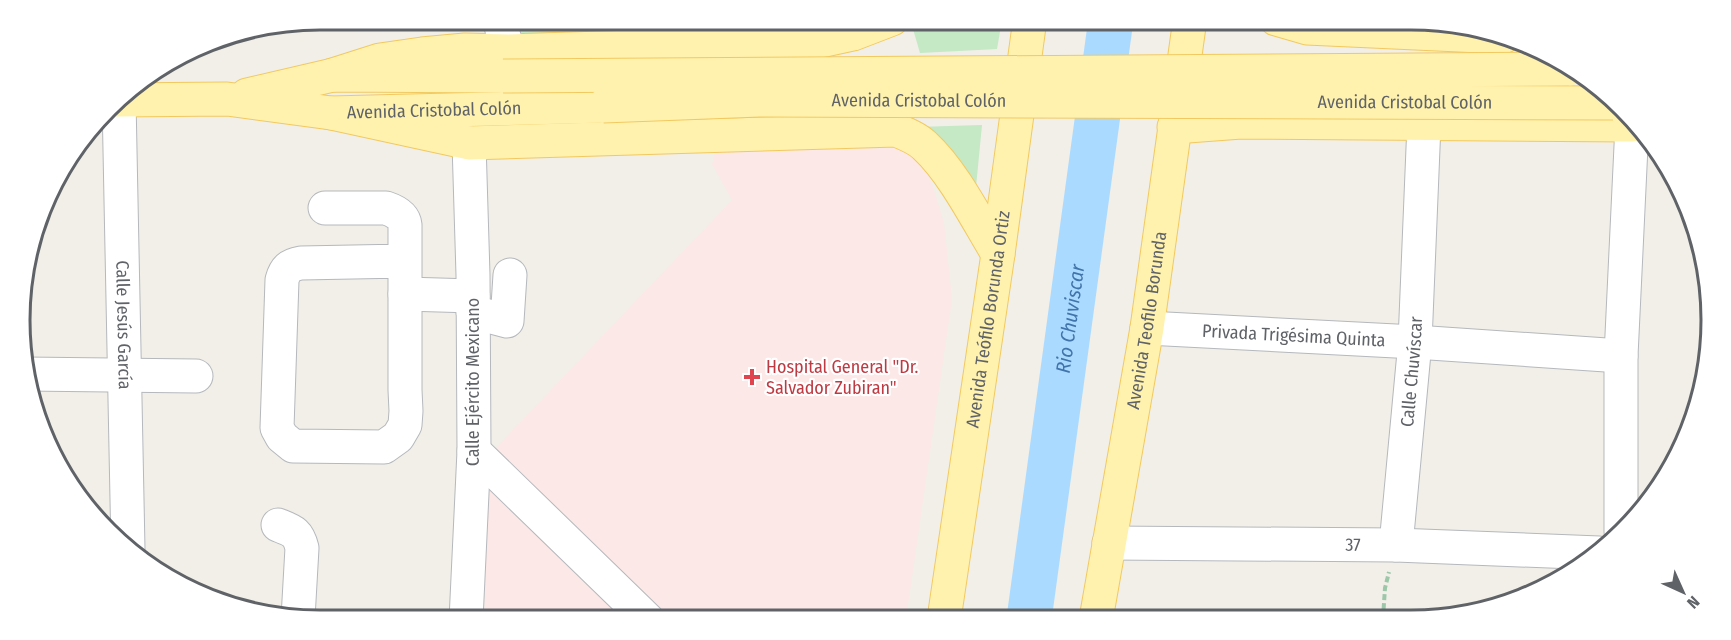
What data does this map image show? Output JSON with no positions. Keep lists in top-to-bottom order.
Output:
{
  "streets": {
    "main road": ["Avenida Cristobal Colón", "Avenida Teófilo Borunda Ortiz", "Avenida Teofilo Borunda"],
    "street": [
      "Calle Jesús García",
      "Privada Trigésima Quinta",
      "Calle Chuvíscar",
      "Calle Ejército Mexicano",
      "37"
    ]
  },
  "crossings": [
    ["Avenida Teofilo Borunda", "Privada Trigésima Quinta"],
    ["Avenida Teofilo Borunda", "37"],
    ["Privada Trigésima Quinta", "Calle Chuvíscar"],
    ["Calle Chuvíscar", "37"]
  ],
  "water": ["Rio Chuviscar"],
  "places": {
    "health": ["Hospital General \"Dr. Salvador Zubiran\""]
  },
  "north": "bottom right"
}
